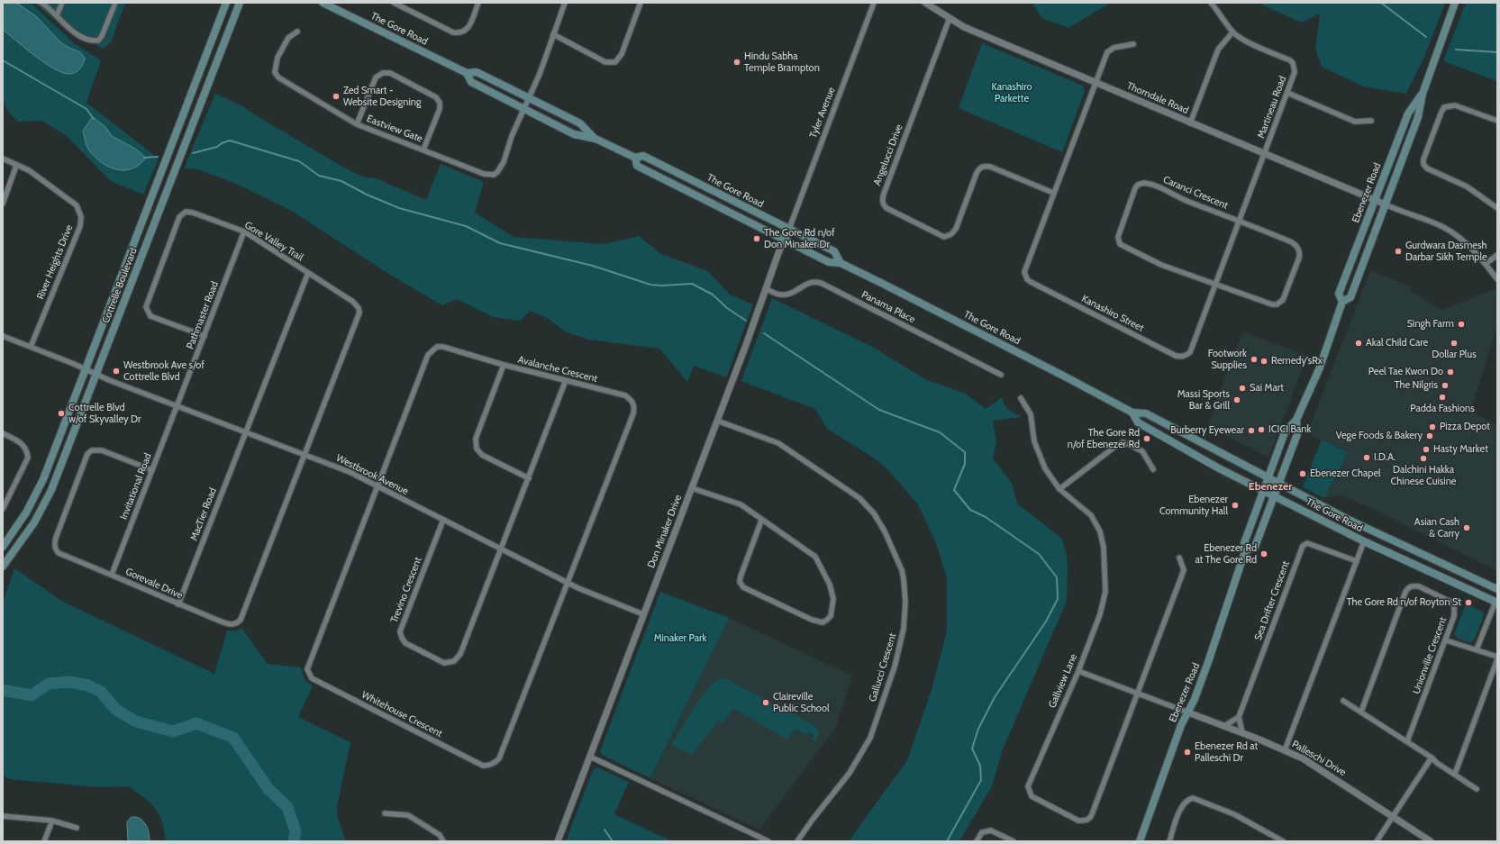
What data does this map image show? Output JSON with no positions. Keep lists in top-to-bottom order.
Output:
{
  "streets": {
    "main road": ["The Gore Road", "Ebenezer Road", "Cottrelle Boulevard"],
    "street": [
      "Thorndale Road",
      "Martineau Road",
      "Tyler Avenue",
      "Eastview Gate",
      "Angelucci Drive",
      "Caranci Crescent",
      "Gore Valley Trail",
      "River Heights Drive",
      "Panama Place",
      "Kanashiro Street",
      "Pathmaster Road",
      "Avalanche Crescent",
      "Westbrook Avenue",
      "Invitational Road",
      "MacTier Road",
      "Don Minaker Drive",
      "Gorevale Drive",
      "Trevino Crescent",
      "Sea Drifter Crescent",
      "Unionville Crescent",
      "Gallucci Crescent",
      "Gallview Lane",
      "Whitehouse Crescent",
      "Palleschi Drive"
    ]
  },
  "crossings": [
    ["The Gore Road", "Tyler Avenue"],
    ["The Gore Road", "Eastview Gate"],
    ["The Gore Road", "Ebenezer Road"],
    ["The Gore Road", "Don Minaker Drive"],
    ["Thorndale Road", "Martineau Road"],
    ["Thorndale Road", "Angelucci Drive"],
    ["Thorndale Road", "Ebenezer Road"],
    ["Thorndale Road", "Kanashiro Street"],
    ["Martineau Road", "Kanashiro Street"],
    ["Tyler Avenue", "Don Minaker Drive"],
    ["Angelucci Drive", "Kanashiro Street"],
    ["Caranci Crescent", "Kanashiro Street"],
    ["Ebenezer Road", "Palleschi Drive"],
    ["Gore Valley Trail", "Pathmaster Road"],
    ["Gore Valley Trail", "Westbrook Avenue"],
    ["Gore Valley Trail", "MacTier Road"],
    ["Gore Valley Trail", "Gorevale Drive"],
    ["River Heights Drive", "Westbrook Avenue"],
    ["Cottrelle Boulevard", "Westbrook Avenue"],
    ["Panama Place", "Don Minaker Drive"],
    ["Pathmaster Road", "Westbrook Avenue"],
    ["Pathmaster Road", "Invitational Road"],
    ["Avalanche Crescent", "Westbrook Avenue"],
    ["Avalanche Crescent", "Trevino Crescent"],
    ["Avalanche Crescent", "Whitehouse Crescent"],
    ["Westbrook Avenue", "Invitational Road"],
    ["Westbrook Avenue", "MacTier Road"],
    ["Westbrook Avenue", "Don Minaker Drive"],
    ["Westbrook Avenue", "Gorevale Drive"],
    ["Westbrook Avenue", "Trevino Crescent"],
    ["Westbrook Avenue", "Whitehouse Crescent"],
    ["Invitational Road", "Gorevale Drive"],
    ["MacTier Road", "Gorevale Drive"],
    ["Don Minaker Drive", "Gallucci Crescent"]
  ],
  "districts": ["Ebenezer"],
  "parks": ["Kanashiro Parkette", "Minaker Park"],
  "places": [
    "Hindu Sabha Temple Brampton",
    "Zed Smart - Website Designing",
    "The Gore Rd n/of Don Minaker Dr",
    "Gurdwara Dasmesh Darbar Sikh Temple",
    "Singh Farm",
    "Akal Child Care",
    "Dollar Plus",
    "Footwork Supplies",
    "Remedy'sRx",
    "Westbrook Ave s/of Cottrelle Blvd",
    "Peel Tae Kwon Do",
    "The Nilgris",
    "Sai Mart",
    "Padda Fashions",
    "Massi Sports Bar & Grill",
    "Cottrelle Blvd w/of Skyvalley Dr",
    "Pizza Depot",
    "ICICI Bank",
    "Burberry Eyewear",
    "Vege Foods & Bakery",
    "The Gore Rd n/of Ebenezer Rd",
    "Hasty Market",
    "I.D.A.",
    "Dalchini Hakka Chinese Cuisine",
    "Ebenezer Chapel",
    "Ebenezer Community Hall",
    "Asian Cash & Carry",
    "Ebenezer Rd at The Gore Rd",
    "The Gore Rd n/of Royton St",
    "Claireville Public School",
    "Ebenezer Rd at Palleschi Dr"
  ]
}
